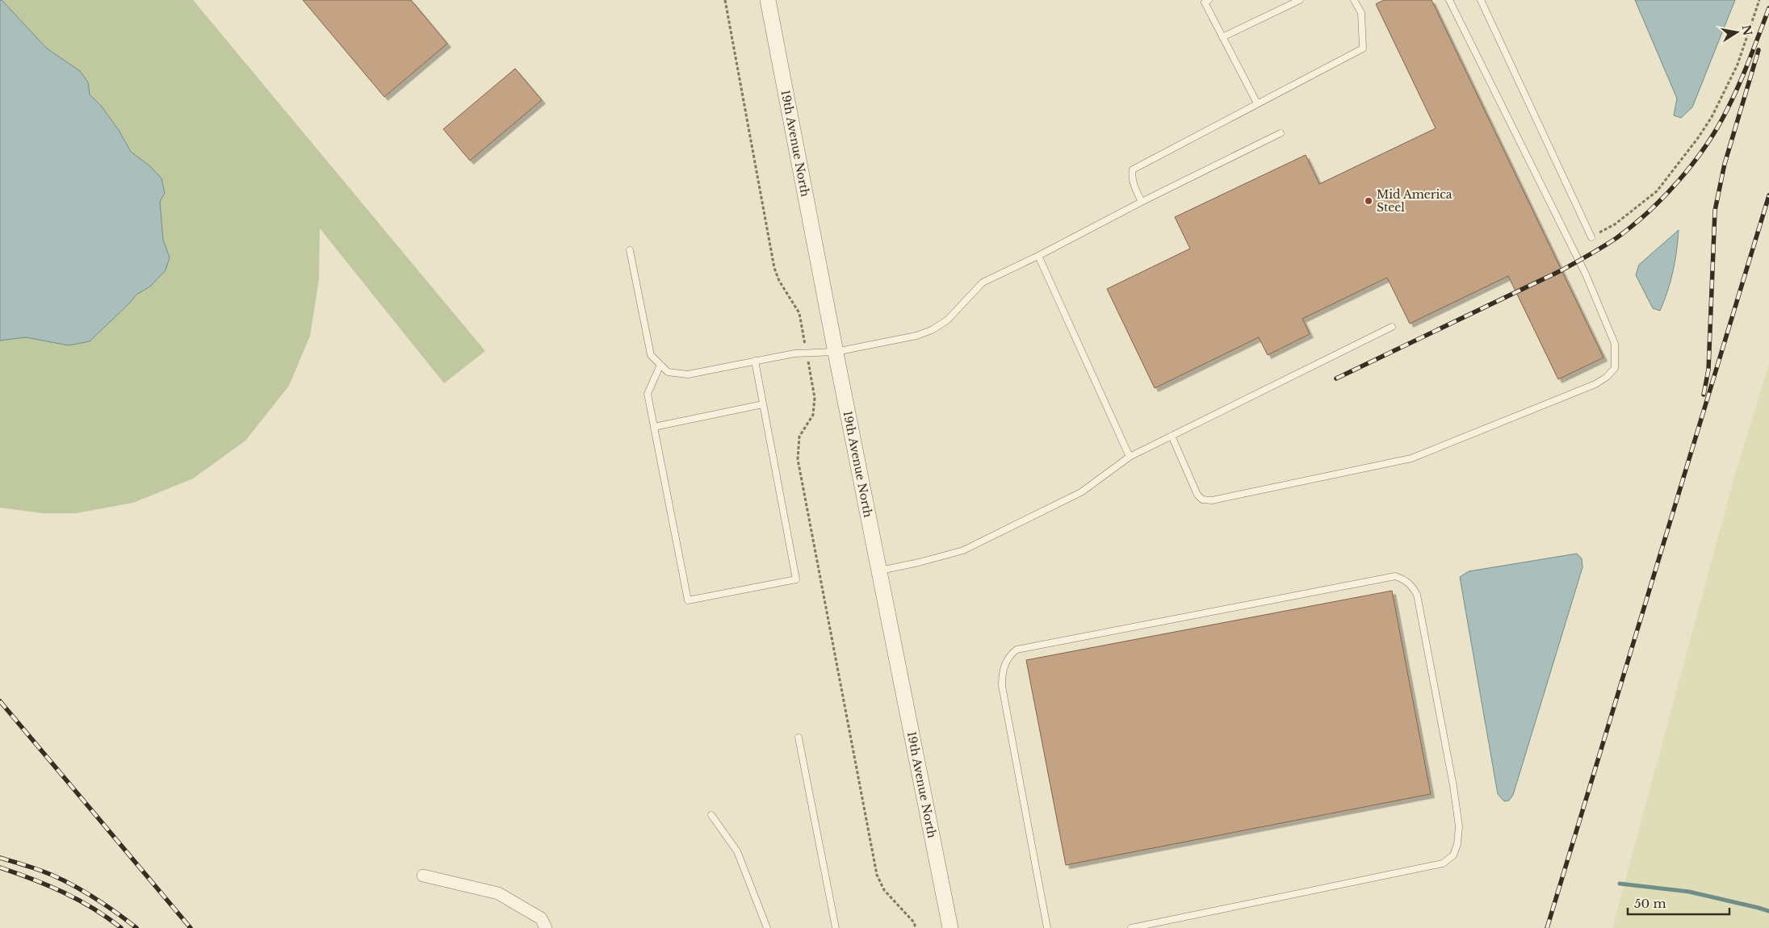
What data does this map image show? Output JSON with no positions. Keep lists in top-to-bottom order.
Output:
{
  "streets": {
    "street": ["19th Avenue North"]
  },
  "places": ["Mid America Steel"],
  "scale_bar": "50 m",
  "north": "right"
}
